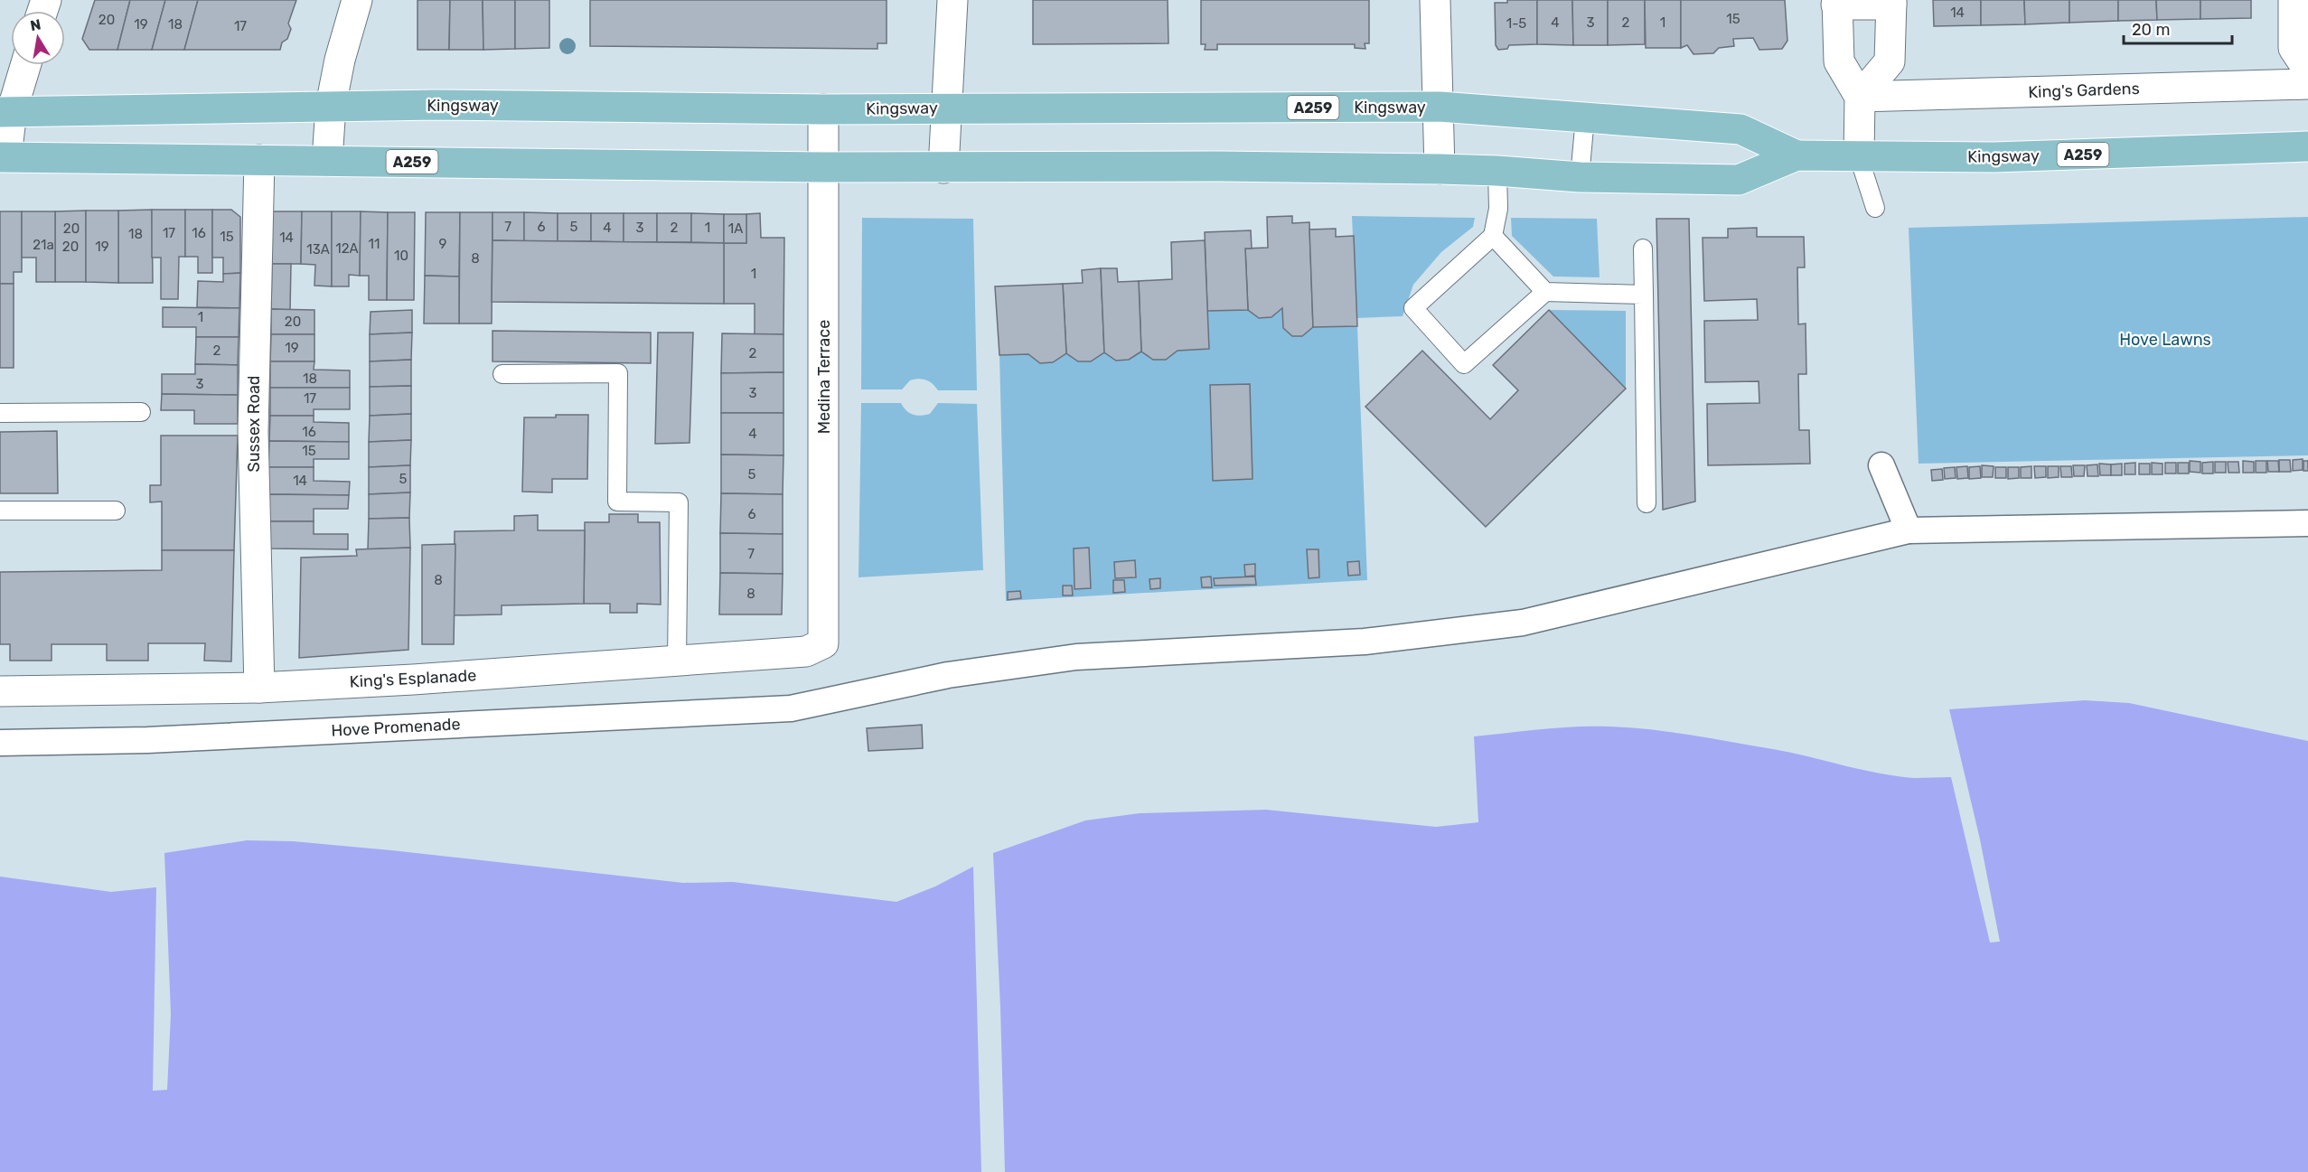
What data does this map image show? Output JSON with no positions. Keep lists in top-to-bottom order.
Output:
{
  "streets": {
    "main road": ["Kingsway", "A259"],
    "street": [
      "King's Gardens",
      "Medina Terrace",
      "Sussex Road",
      "King's Esplanade",
      "Hove Promenade"
    ]
  },
  "crossings": [
    ["Kingsway", "Medina Terrace"],
    ["Kingsway", "Sussex Road"],
    ["Medina Terrace", "King's Esplanade"],
    ["Sussex Road", "King's Esplanade"]
  ],
  "parks": ["Hove Lawns"],
  "house_numbers": [
    "14",
    "15",
    "20",
    "4",
    "3",
    "2",
    "1",
    "1-5",
    "19",
    "18",
    "17",
    "7",
    "6",
    "5",
    "4",
    "3",
    "2",
    "1",
    "20",
    "1A",
    "17",
    "16",
    "18",
    "15",
    "14",
    "11",
    "9",
    "21a",
    "20",
    "19",
    "12A",
    "13A",
    "10",
    "8",
    "1",
    "1",
    "20",
    "19",
    "2",
    "2",
    "18",
    "3",
    "3",
    "17",
    "16",
    "4",
    "15",
    "5",
    "5",
    "14",
    "6",
    "7",
    "8",
    "8"
  ],
  "scale_bar": "20 m",
  "north": "top"
}
